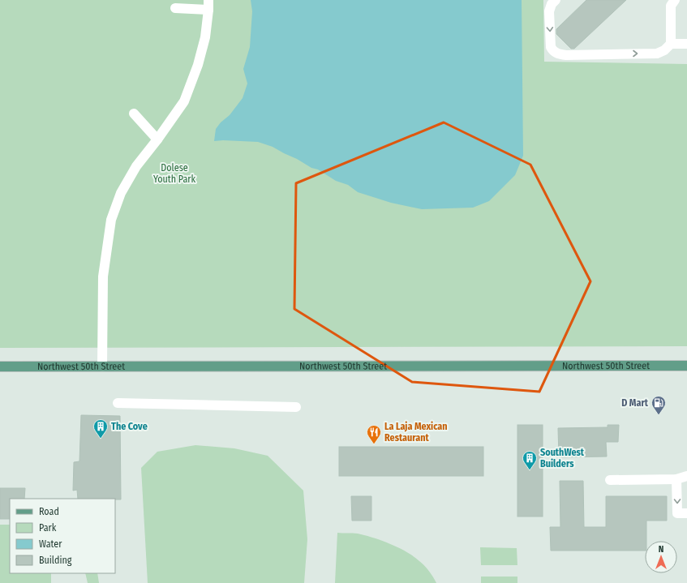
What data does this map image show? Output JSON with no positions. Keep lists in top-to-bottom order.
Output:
{
  "streets": {
    "main road": ["Northwest 50th Street"]
  },
  "parks": ["Dolese Youth Park"],
  "places": {
    "fuel station": ["D Mart"],
    "building": ["The Cove", "SouthWest Builders"],
    "restaurant": ["La Laja Mexican Restaurant"]
  },
  "legend": [
    "Road",
    "Park",
    "Water",
    "Building"
  ],
  "north": "top"
}
